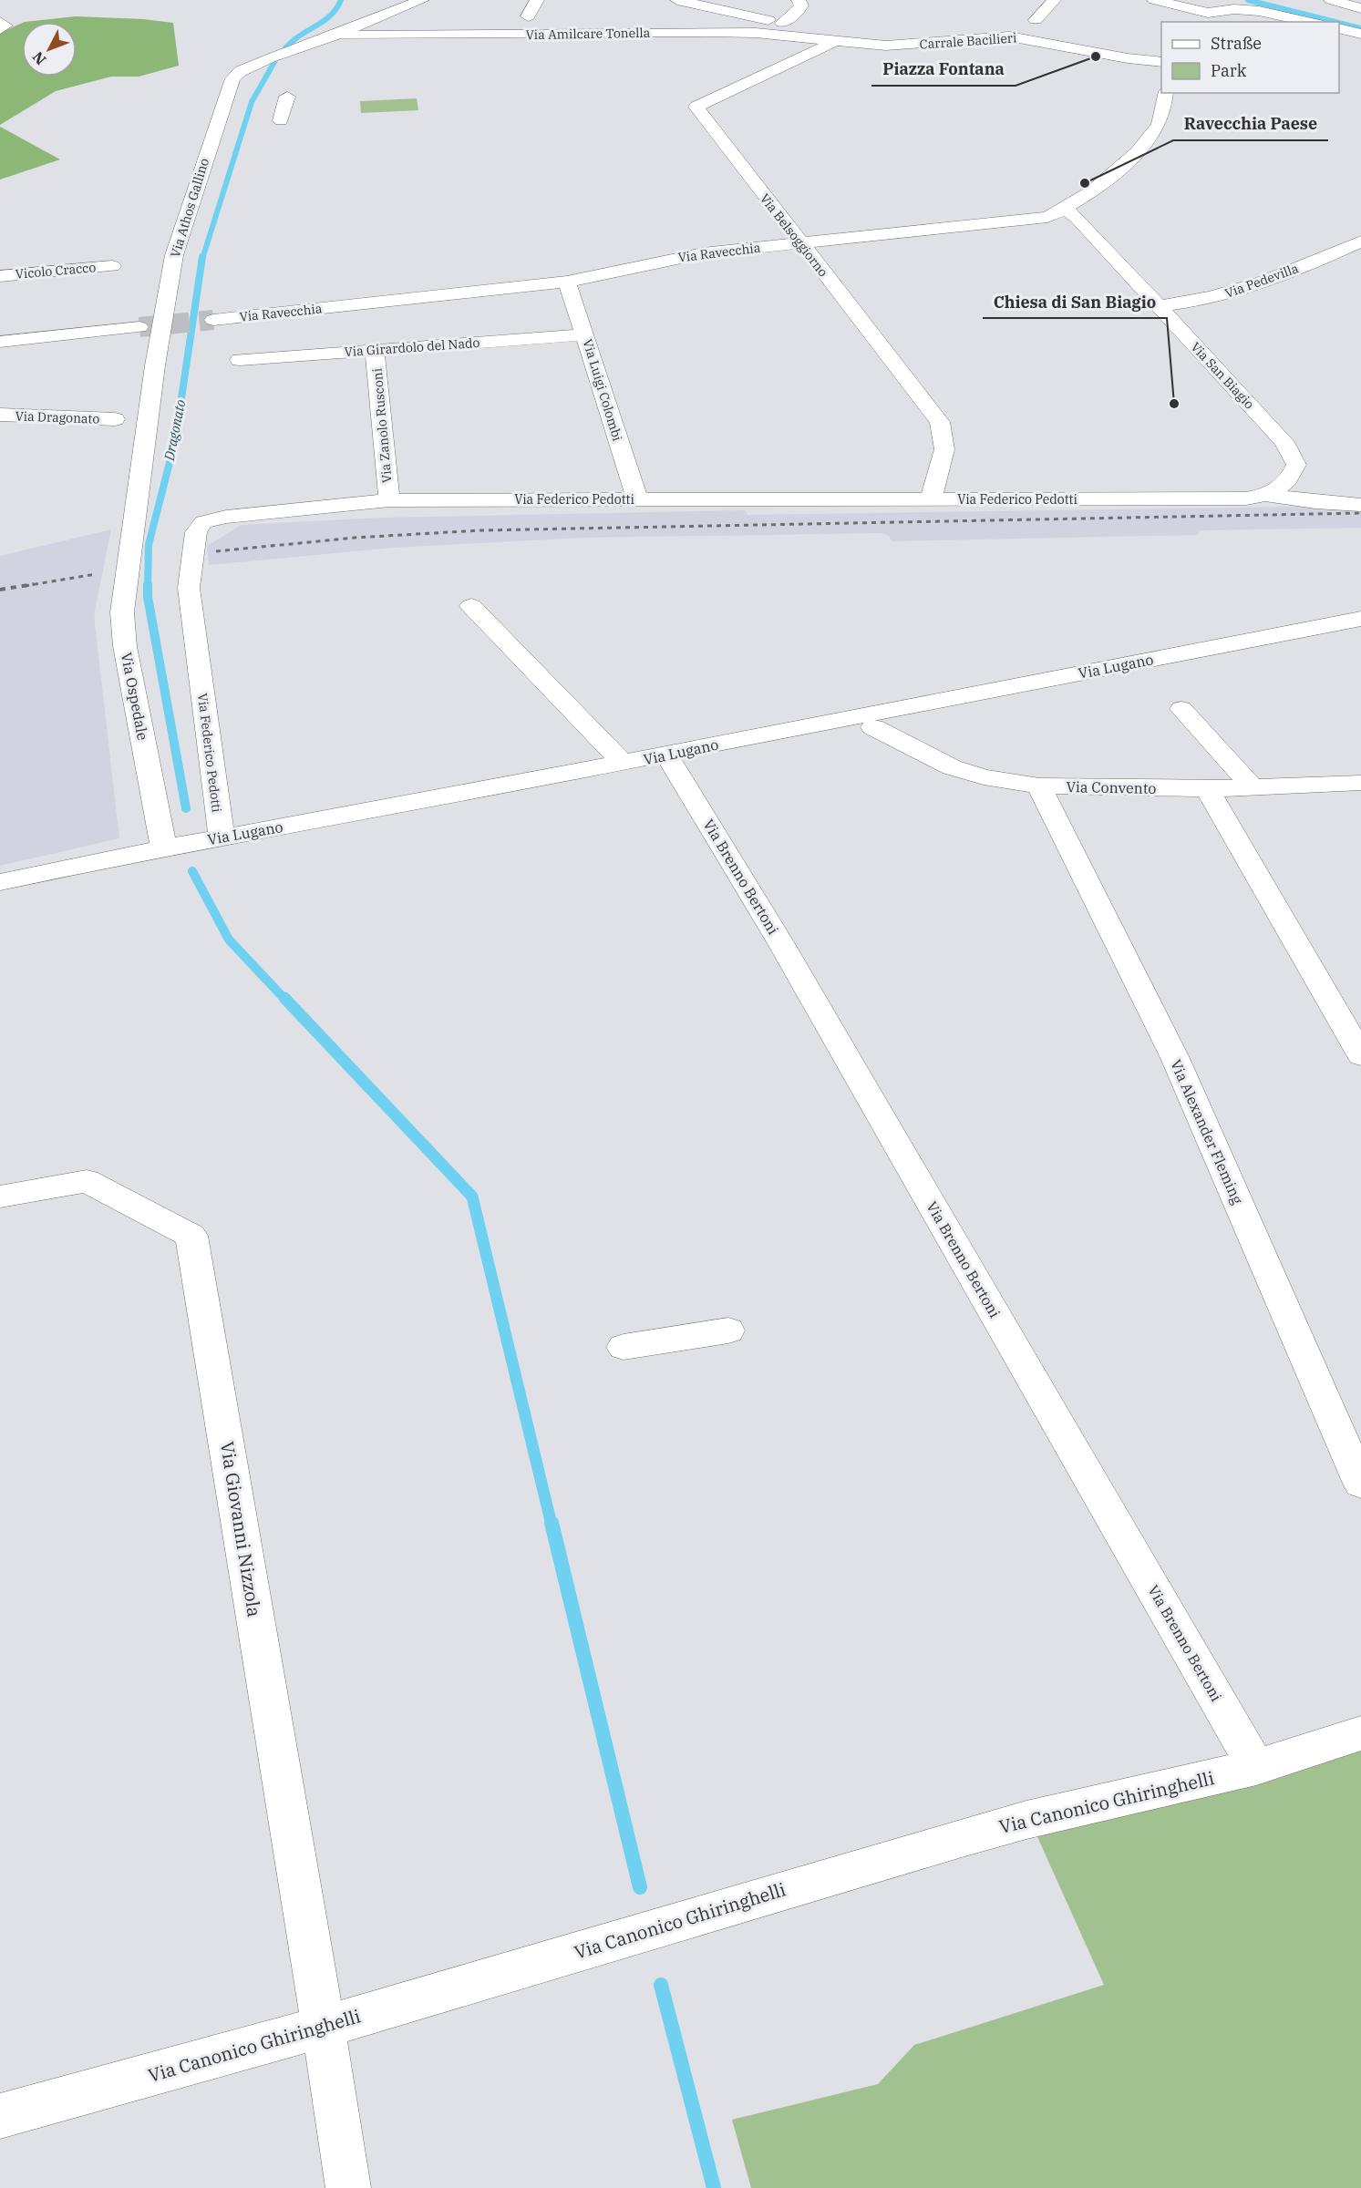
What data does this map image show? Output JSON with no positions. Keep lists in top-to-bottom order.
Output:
{
  "streets": {
    "street": [
      "Via Amilcare Tonella",
      "Carrale Bacilieri",
      "Via Athos Gallino",
      "Via Belsoggiorno",
      "Via Ravecchia",
      "Vicolo Cracco",
      "Via Pedevilla",
      "Via Girardolo del Nado",
      "Via San Biagio",
      "Via Luigi Colombi",
      "Via Dragonato",
      "Via Zanolo Rusconi",
      "Via Federico Pedotti",
      "Via Lugano",
      "Via Ospedale",
      "Via Convento",
      "Via Brenno Bertoni",
      "Via Alexander Fleming",
      "Via Giovanni Nizzola",
      "Via Canonico Ghiringhelli"
    ]
  },
  "crossings": [
    ["Via Amilcare Tonella", "Carrale Bacilieri"],
    ["Via Amilcare Tonella", "Via Athos Gallino"],
    ["Via Amilcare Tonella", "Via Belsoggiorno"],
    ["Carrale Bacilieri", "Via Belsoggiorno"],
    ["Via Athos Gallino", "Via Ospedale"],
    ["Via Belsoggiorno", "Via Ravecchia"],
    ["Via Belsoggiorno", "Via Federico Pedotti"],
    ["Via Ravecchia", "Via San Biagio"],
    ["Via Ravecchia", "Via Luigi Colombi"],
    ["Via Pedevilla", "Via San Biagio"],
    ["Via Girardolo del Nado", "Via Luigi Colombi"],
    ["Via Girardolo del Nado", "Via Zanolo Rusconi"],
    ["Via San Biagio", "Via Federico Pedotti"],
    ["Via Luigi Colombi", "Via Federico Pedotti"],
    ["Via Zanolo Rusconi", "Via Federico Pedotti"],
    ["Via Federico Pedotti", "Via Lugano"],
    ["Via Lugano", "Via Ospedale"],
    ["Via Lugano", "Via Brenno Bertoni"],
    ["Via Convento", "Via Alexander Fleming"],
    ["Via Brenno Bertoni", "Via Canonico Ghiringhelli"],
    ["Via Giovanni Nizzola", "Via Canonico Ghiringhelli"]
  ],
  "water": ["Dragonato"],
  "places": ["Piazza Fontana", "Ravecchia Paese", "Chiesa di San Biagio"],
  "legend": ["Straße", "Park"],
  "north": "bottom left"
}
